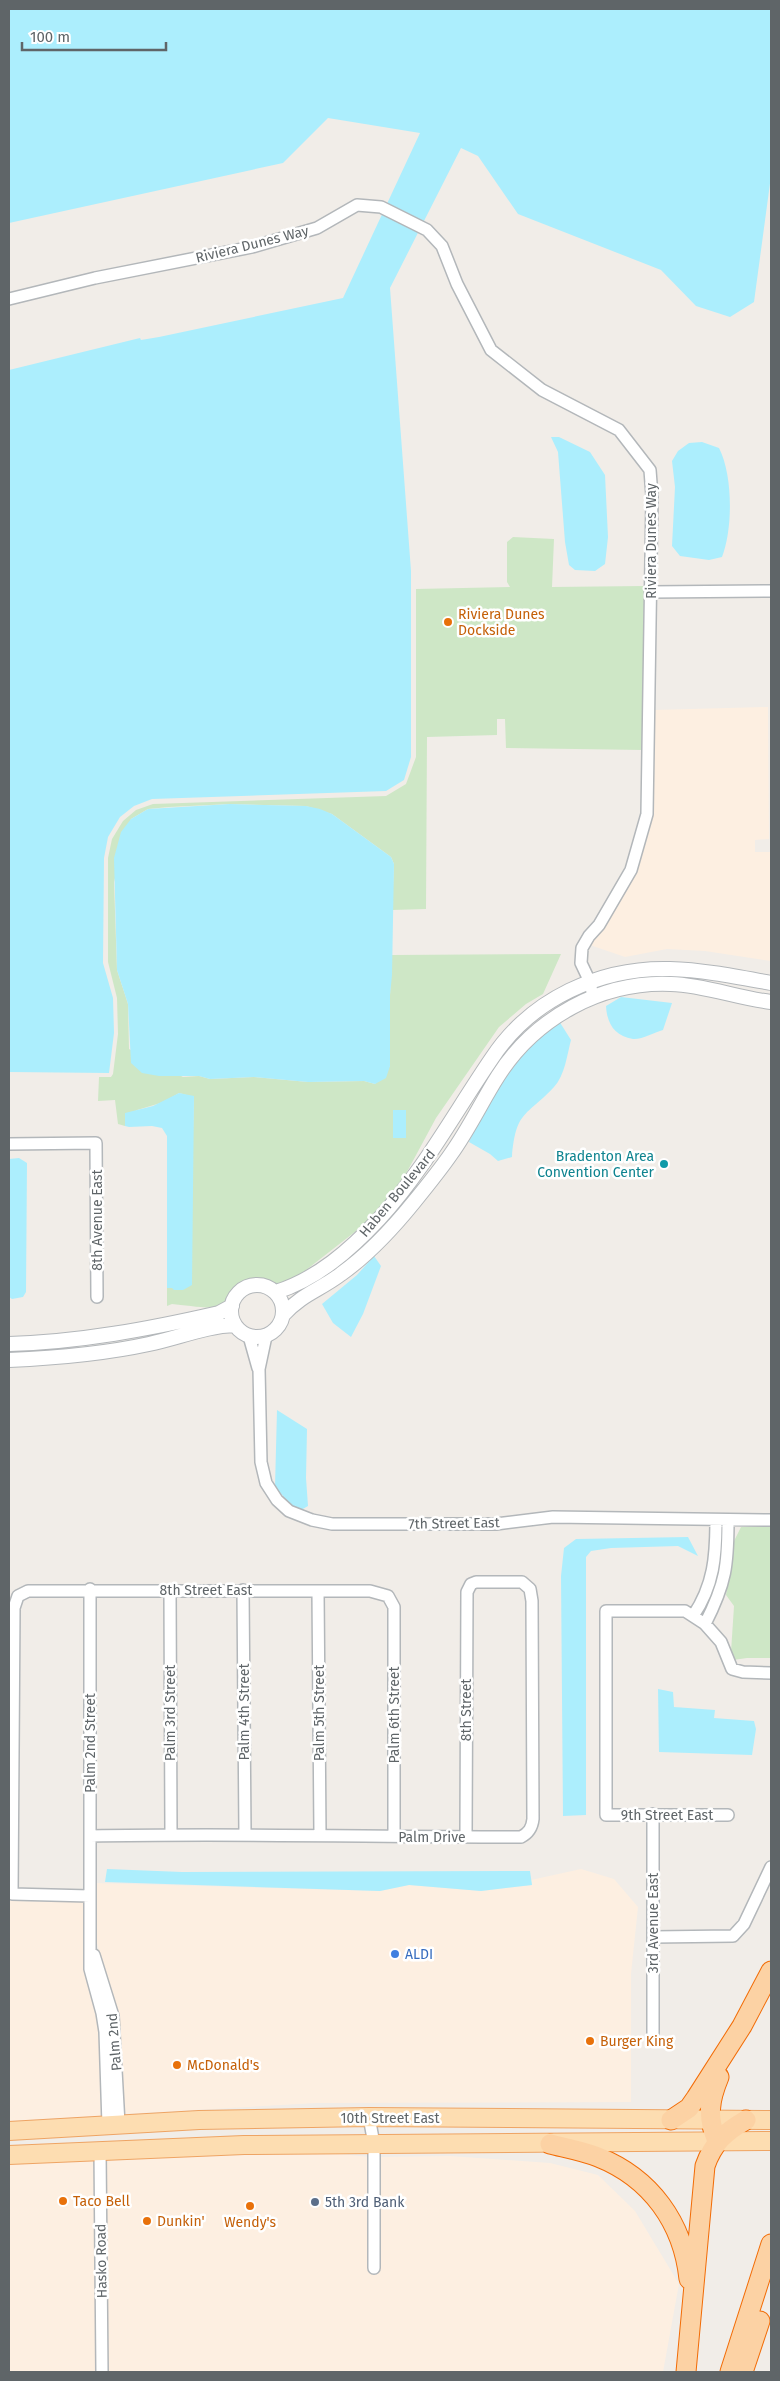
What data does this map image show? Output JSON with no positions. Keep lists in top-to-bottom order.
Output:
{
  "streets": {
    "main road": ["10th Street East"],
    "street": [
      "Riviera Dunes Way",
      "Haben Boulevard",
      "8th Avenue East",
      "7th Street East",
      "8th Street East",
      "8th Street",
      "Palm 4th Street",
      "Palm 3rd Street",
      "Palm 5th Street",
      "Palm 6th Street",
      "Palm 2nd Street",
      "9th Street East",
      "Palm Drive",
      "3rd Avenue East",
      "Palm 2nd",
      "Hasko Road"
    ]
  },
  "crossings": [
    ["Riviera Dunes Way", "Haben Boulevard"],
    ["Haben Boulevard", "7th Street East"],
    ["8th Street East", "Palm 4th Street"],
    ["8th Street East", "Palm 3rd Street"],
    ["8th Street East", "Palm 5th Street"],
    ["8th Street East", "Palm 6th Street"],
    ["8th Street East", "Palm 2nd Street"],
    ["8th Street East", "Palm 2nd"],
    ["8th Street", "Palm Drive"],
    ["Palm 4th Street", "Palm Drive"],
    ["Palm 3rd Street", "Palm Drive"],
    ["Palm 5th Street", "Palm Drive"],
    ["Palm 6th Street", "Palm Drive"],
    ["Palm 2nd Street", "Palm Drive"],
    ["Palm 2nd Street", "Palm 2nd"],
    ["9th Street East", "3rd Avenue East"],
    ["Palm 2nd", "10th Street East"],
    ["10th Street East", "Hasko Road"]
  ],
  "places": [
    "Riviera Dunes Dockside",
    "Bradenton Area Convention Center",
    "ALDI",
    "Burger King",
    "McDonald's",
    "Taco Bell",
    "5th 3rd Bank",
    "Wendy's",
    "Dunkin'"
  ],
  "scale_bar": "100 m"
}
